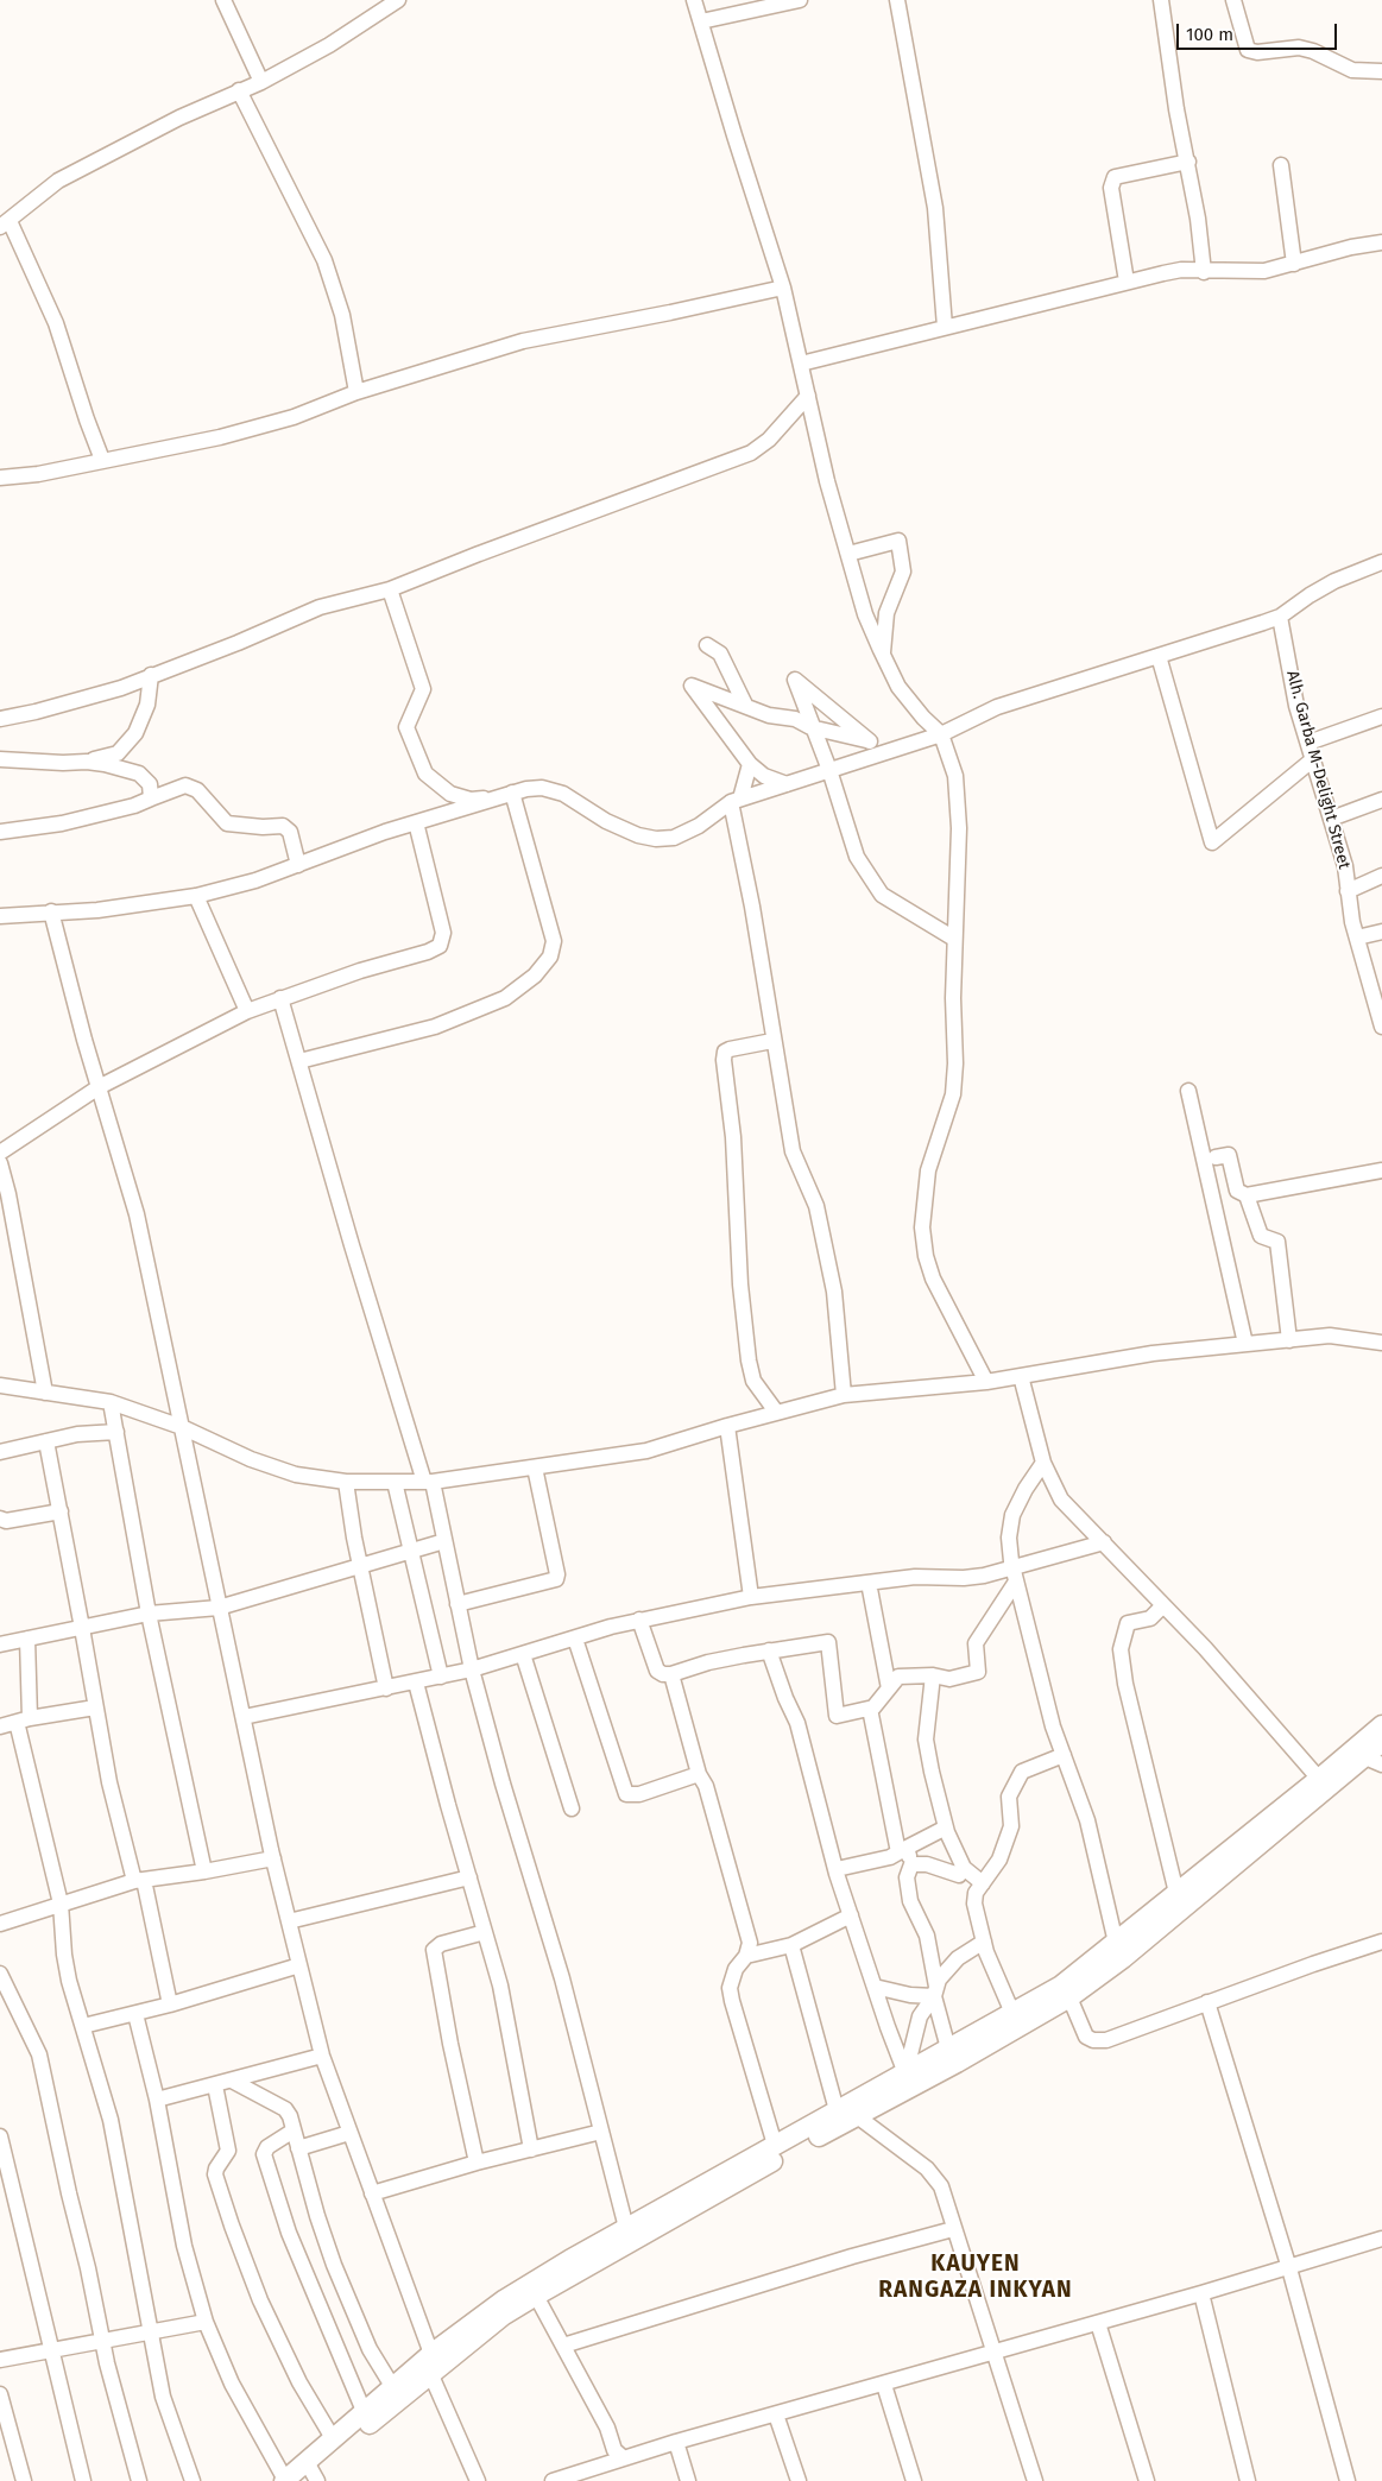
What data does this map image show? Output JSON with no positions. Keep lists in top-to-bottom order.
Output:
{
  "streets": {
    "street": ["Alh. Garba M-Delight Street"]
  },
  "districts": ["KAUYEN RANGAZA INKYAN"],
  "scale_bar": "100 m"
}
